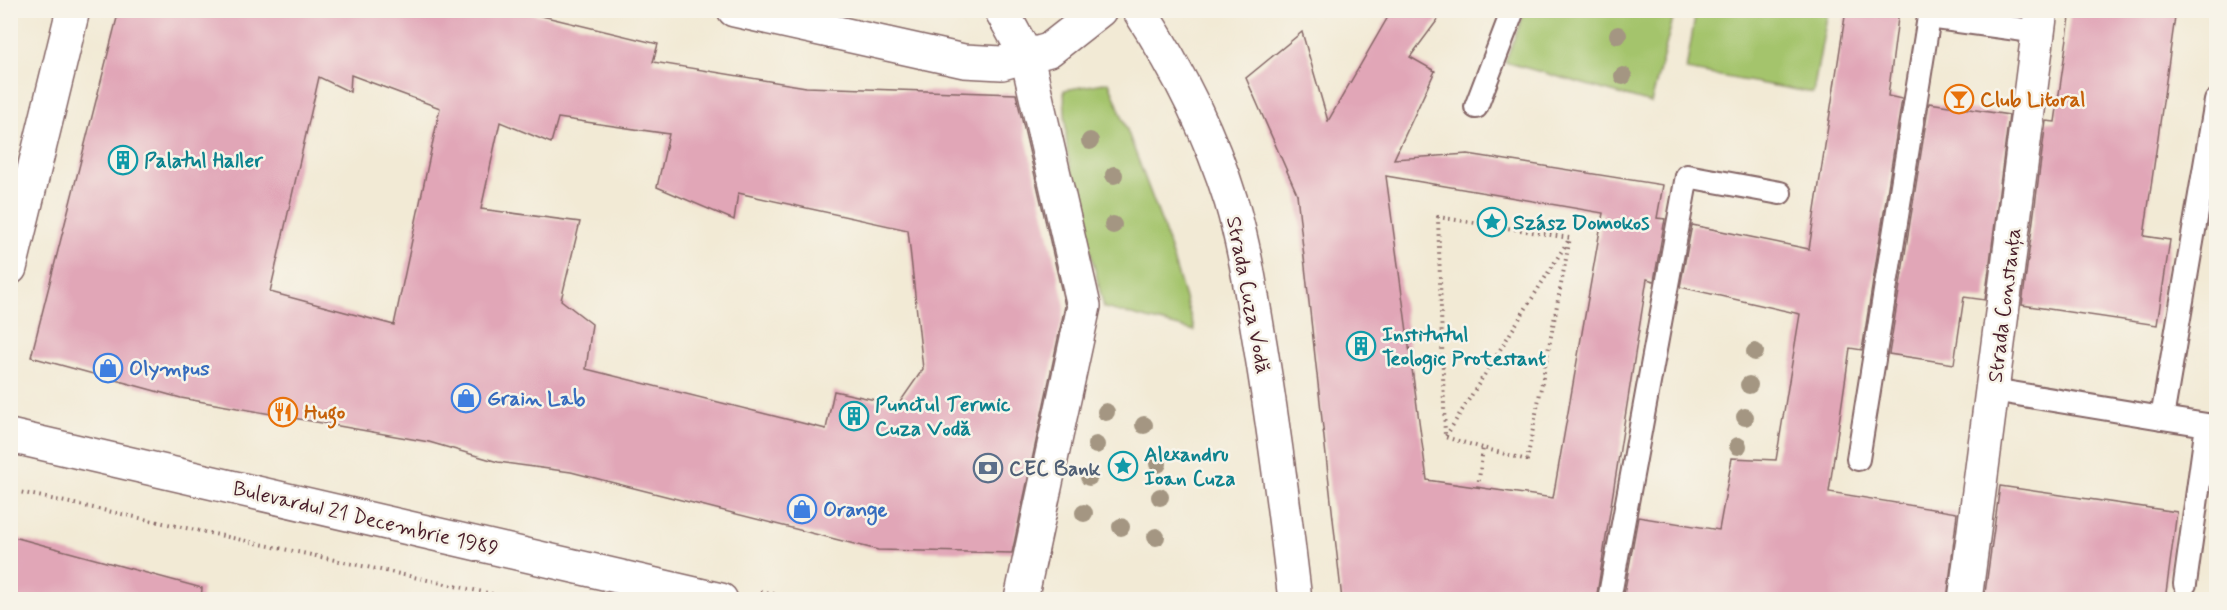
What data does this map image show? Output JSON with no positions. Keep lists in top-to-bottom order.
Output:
{
  "streets": {
    "street": ["Strada Cuza Vodă", "Strada Constanța", "Bulevardul 21 Decembrie 1989"]
  },
  "places": {
    "bar": ["Club Litoral"],
    "building": ["Palatul Haller", "Institutul Teologic Protestant", "Punctul Termic Cuza Vodă"],
    "place": ["Szász Domokos", "Alexandru Ioan Cuza"],
    "shop": ["Olympus", "Grain Lab", "Orange"],
    "restaurant": ["Hugo"],
    "bank": ["CEC Bank"]
  }
}
